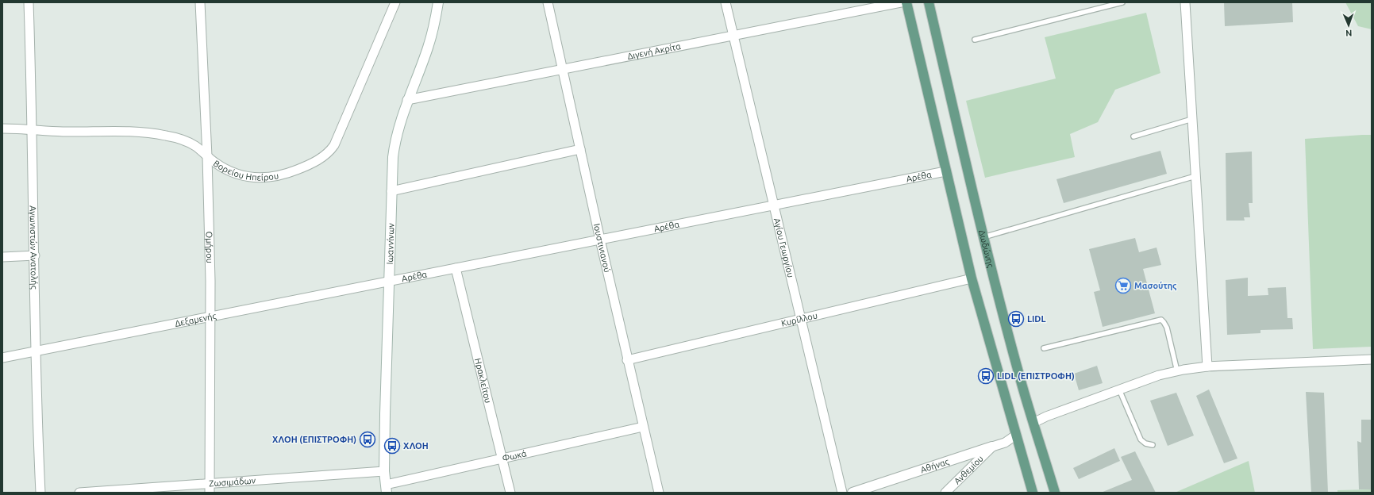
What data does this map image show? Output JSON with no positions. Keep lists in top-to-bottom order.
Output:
{
  "streets": {
    "main road": ["Ιωαννίνων", "Δωδώνης", "Αθήνας"],
    "street": [
      "Διγενή Ακρίτα",
      "Βορείου Ηπείρου",
      "Αρέθα",
      "Αγωνιστών Ανατολής",
      "Ομήρου",
      "Ιουστινιανού",
      "Αγίου Γεωργίου",
      "Δεξαμενής",
      "Κυρίλλου",
      "Ηρακλείτου",
      "Φωκά",
      "Ανθεμίου",
      "Ζωσιμάδων"
    ]
  },
  "crossings": [
    ["Διγενή Ακρίτα", "Ιωαννίνων"],
    ["Διγενή Ακρίτα", "Ιουστινιανού"],
    ["Διγενή Ακρίτα", "Αγίου Γεωργίου"],
    ["Βορείου Ηπείρου", "Αγωνιστών Ανατολής"],
    ["Βορείου Ηπείρου", "Ομήρου"],
    ["Αρέθα", "Ιωαννίνων"],
    ["Αρέθα", "Ιουστινιανού"],
    ["Αρέθα", "Αγίου Γεωργίου"],
    ["Αρέθα", "Δεξαμενής"],
    ["Αρέθα", "Ηρακλείτου"],
    ["Ιωαννίνων", "Δεξαμενής"],
    ["Ιωαννίνων", "Φωκά"],
    ["Ιωαννίνων", "Ζωσιμάδων"],
    ["Αγωνιστών Ανατολής", "Δεξαμενής"],
    ["Ομήρου", "Δεξαμενής"],
    ["Ομήρου", "Ζωσιμάδων"],
    ["Ιουστινιανού", "Κυρίλλου"],
    ["Ιουστινιανού", "Φωκά"],
    ["Αγίου Γεωργίου", "Κυρίλλου"],
    ["Ηρακλείτου", "Φωκά"],
    ["Αθήνας", "Ανθεμίου"]
  ],
  "places": {
    "supermarket": ["Μασούτης"],
    "bus stop": [
      "LIDL",
      "LIDL (ΕΠΙΣΤΡΟΦΗ)",
      "ΧΛΟΗ (ΕΠΙΣΤΡΟΦΗ)",
      "ΧΛΟΗ"
    ]
  },
  "north": "bottom"
}
